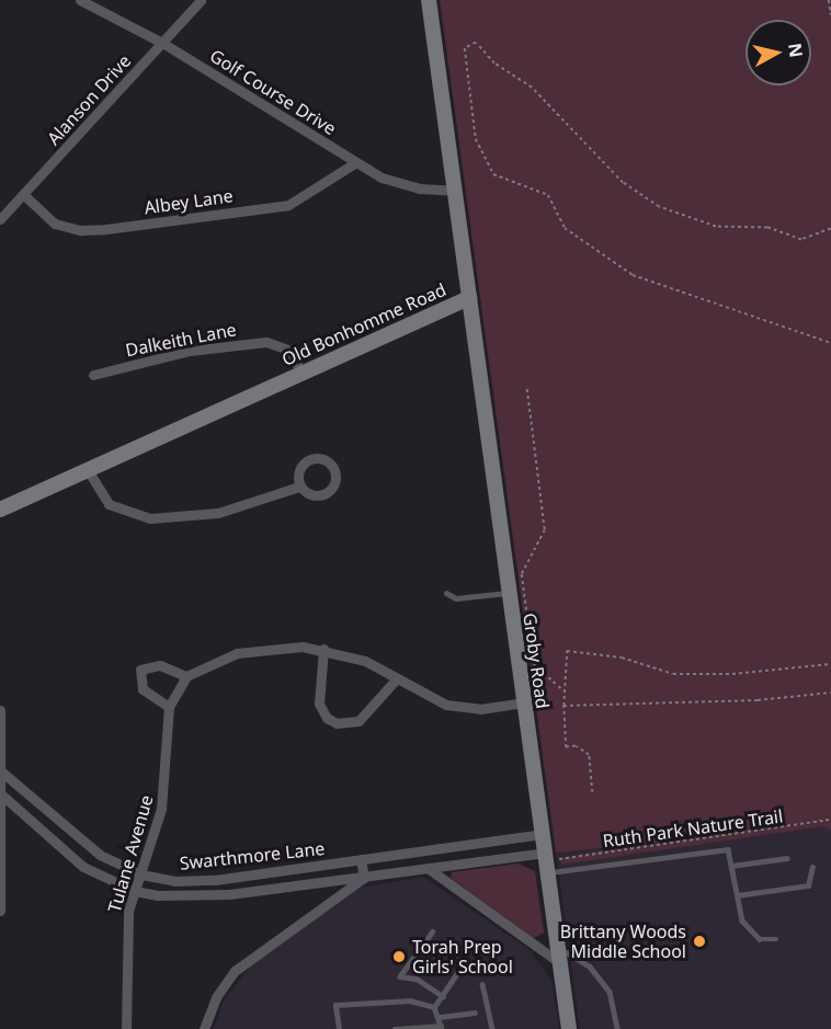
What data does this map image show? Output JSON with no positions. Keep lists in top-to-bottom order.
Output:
{
  "streets": {
    "street": [
      "Golf Course Drive",
      "Alanson Drive",
      "Albey Lane",
      "Old Bonhomme Road",
      "Dalkeith Lane",
      "Groby Road",
      "Tulane Avenue",
      "Swarthmore Lane"
    ],
    "path": ["Ruth Park Nature Trail"]
  },
  "crossings": [
    ["Golf Course Drive", "Alanson Drive"],
    ["Golf Course Drive", "Albey Lane"],
    ["Golf Course Drive", "Old Bonhomme Road"],
    ["Alanson Drive", "Albey Lane"],
    ["Old Bonhomme Road", "Dalkeith Lane"],
    ["Old Bonhomme Road", "Groby Road"],
    ["Groby Road", "Ruth Park Nature Trail"],
    ["Groby Road", "Swarthmore Lane"],
    ["Ruth Park Nature Trail", "Swarthmore Lane"],
    ["Tulane Avenue", "Swarthmore Lane"]
  ],
  "places": ["Brittany Woods Middle School", "Torah Prep Girls' School"],
  "north": "right"
}
